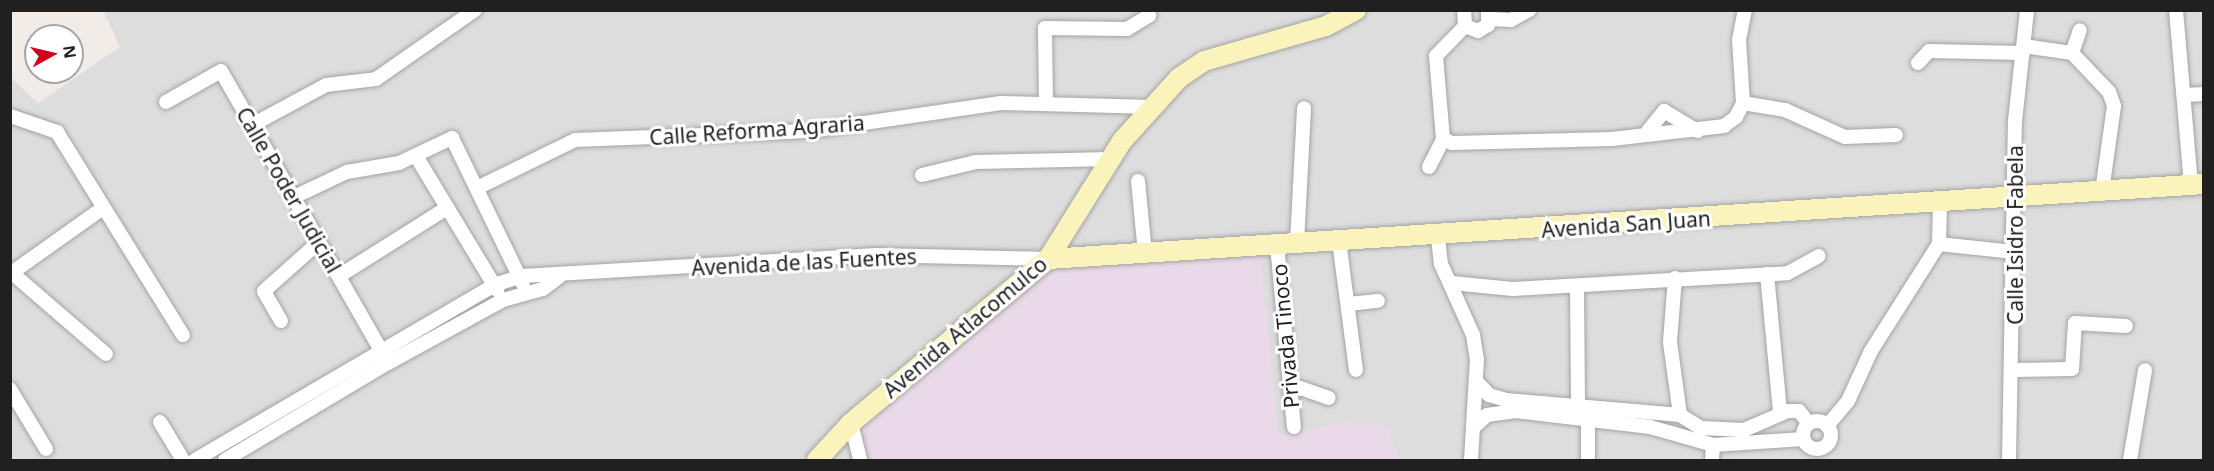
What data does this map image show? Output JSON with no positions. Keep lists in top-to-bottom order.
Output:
{
  "streets": {
    "street": [
      "Calle Reforma Agraria",
      "Calle Poder Judicial",
      "Avenida San Juan",
      "Calle Isidro Fabela",
      "Avenida de las Fuentes",
      "Avenida Atlacomulco",
      "Privada Tinoco"
    ]
  },
  "crossings": [
    ["Calle Reforma Agraria", "Avenida Atlacomulco"],
    ["Calle Poder Judicial", "Avenida de las Fuentes"],
    ["Avenida San Juan", "Calle Isidro Fabela"],
    ["Avenida San Juan", "Avenida de las Fuentes"],
    ["Avenida San Juan", "Avenida Atlacomulco"],
    ["Avenida San Juan", "Privada Tinoco"],
    ["Avenida de las Fuentes", "Avenida Atlacomulco"]
  ],
  "north": "right"
}
